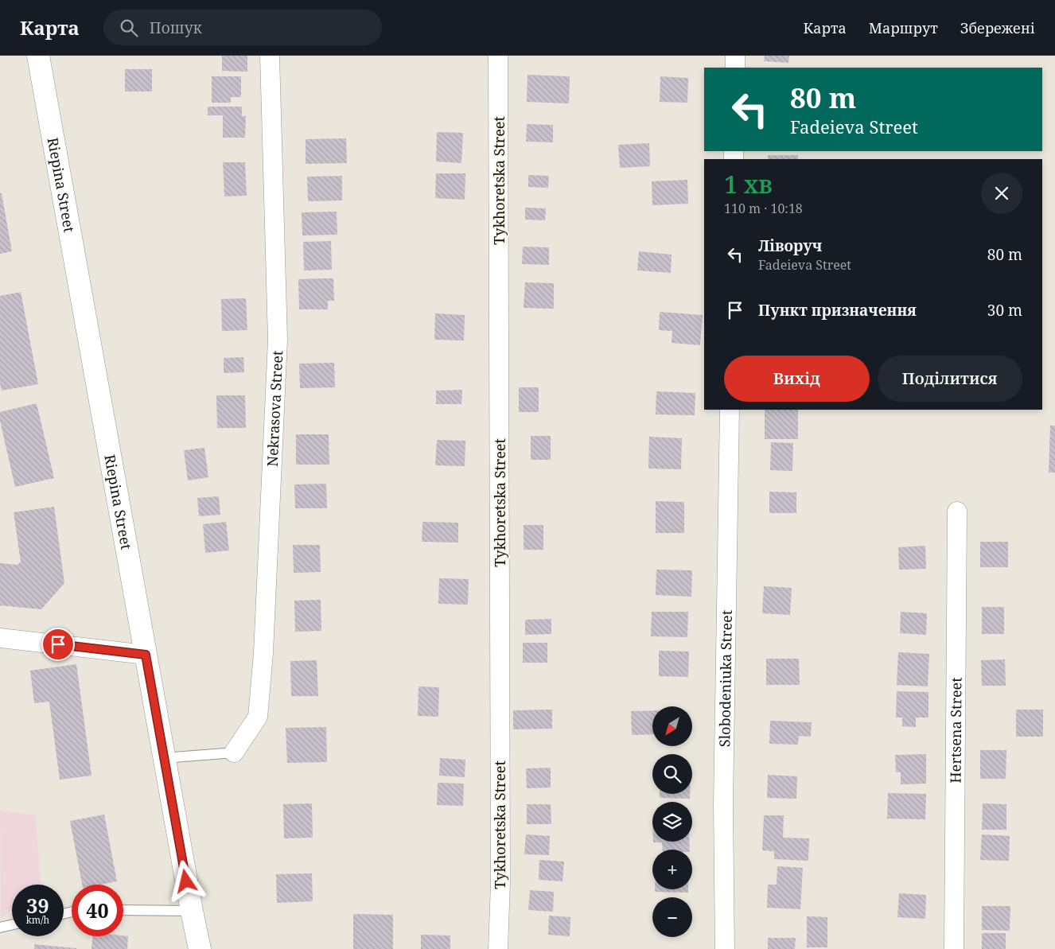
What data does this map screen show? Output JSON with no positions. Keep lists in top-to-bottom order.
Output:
{
  "streets": {
    "street": [
      "Tykhoretska Street",
      "Riepina Street",
      "Nekrasova Street",
      "Slobodeniuka Street",
      "Hertsena Street"
    ]
  },
  "north": "bottom left",
  "page": {
    "header": "Карта",
    "search": "Пошук",
    "nav": ["Карта", "Маршрут", "Збережені"],
    "turn": ["80 m", "Fadeieva Street"],
    "heading": ["1 хв", "110 m · 10:18"],
    "list": [
      {
        "name": "Ліворуч",
        "note": "Fadeieva Street",
        "value": "80 m"
      },
      {
        "name": "Пункт призначення",
        "value": "30 m"
      }
    ],
    "buttons": ["Вихід", "Поділитися"],
    "map_buttons": ["+", "−"],
    "speed": "39 km/h",
    "limit": "40"
  }
}
